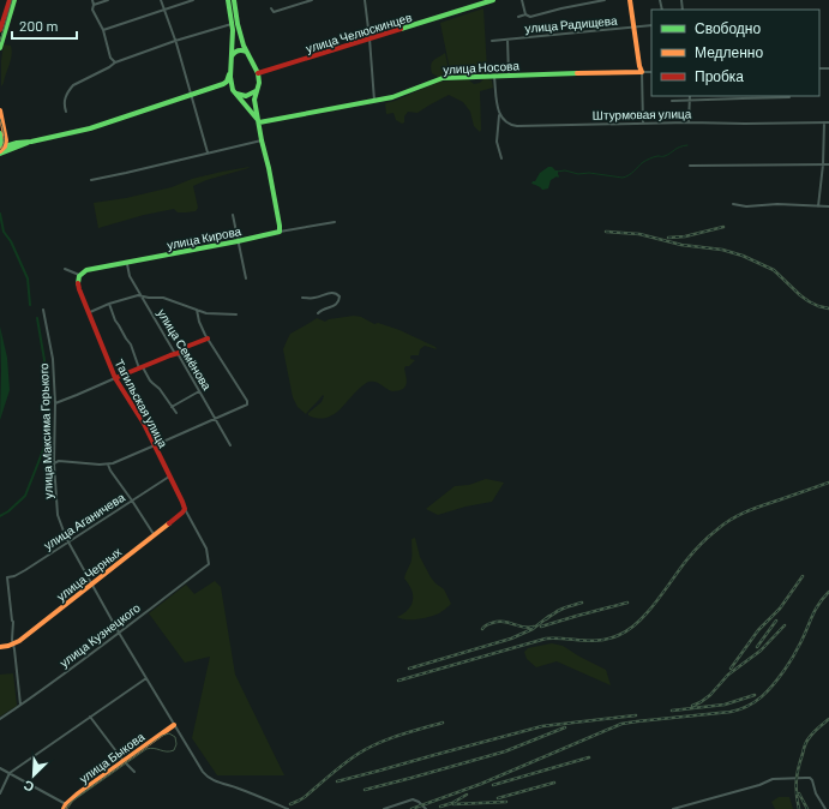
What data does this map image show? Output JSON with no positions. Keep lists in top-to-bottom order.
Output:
{
  "streets": {
    "main road": [
      "улица Челюскинцев",
      "улица Носова",
      "улица Кирова",
      "Тагильская улица",
      "улица Черных",
      "улица Быкова"
    ],
    "street": [
      "улица Радищева",
      "Штурмовая улица",
      "улица Семёнова",
      "улица Максима Горького",
      "улица Аганичева",
      "улица Кузнецкого"
    ]
  },
  "crossings": [
    ["улица Кирова", "улица Семёнова"],
    ["улица Кирова", "Тагильская улица"],
    ["Тагильская улица", "улица Аганичева"],
    ["Тагильская улица", "улица Черных"],
    ["Тагильская улица", "улица Кузнецкого"],
    ["улица Максима Горького", "улица Аганичева"],
    ["улица Максима Горького", "улица Черных"],
    ["улица Максима Горького", "улица Кузнецкого"],
    ["улица Максима Горького", "улица Быкова"],
    ["улица Аганичева", "улица Черных"]
  ],
  "legend": ["Свободно", "Медленно", "Пробка"],
  "scale_bar": "200 m",
  "north": "bottom left"
}
